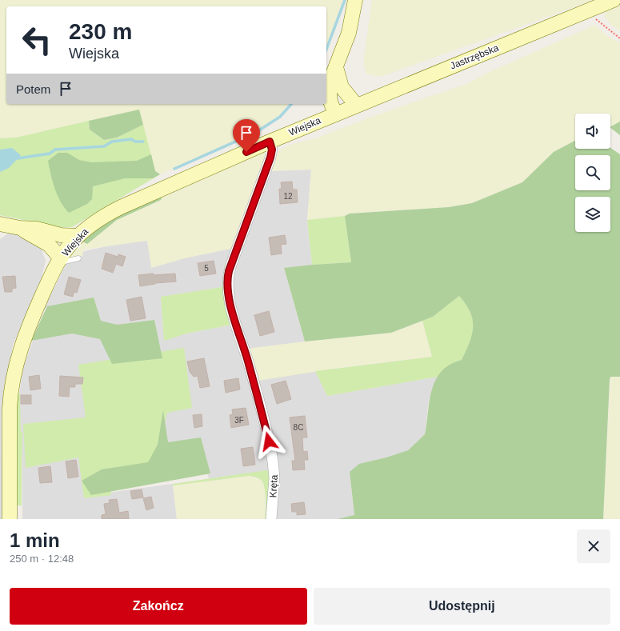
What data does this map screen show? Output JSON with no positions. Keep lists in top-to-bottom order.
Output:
{
  "streets": {
    "street": ["Jastrzębska", "Wiejska", "Kręta"]
  },
  "crossings": [
    ["Jastrzębska", "Wiejska"],
    ["Wiejska", "Kręta"]
  ],
  "house_numbers": [
    "12",
    "5",
    "3F",
    "8C"
  ],
  "page": {
    "turn": ["230 m", "Wiejska"],
    "then": "Potem",
    "heading": ["1 min", "250 m · 12:48"],
    "buttons": ["Zakończ", "Udostępnij"]
  }
}
